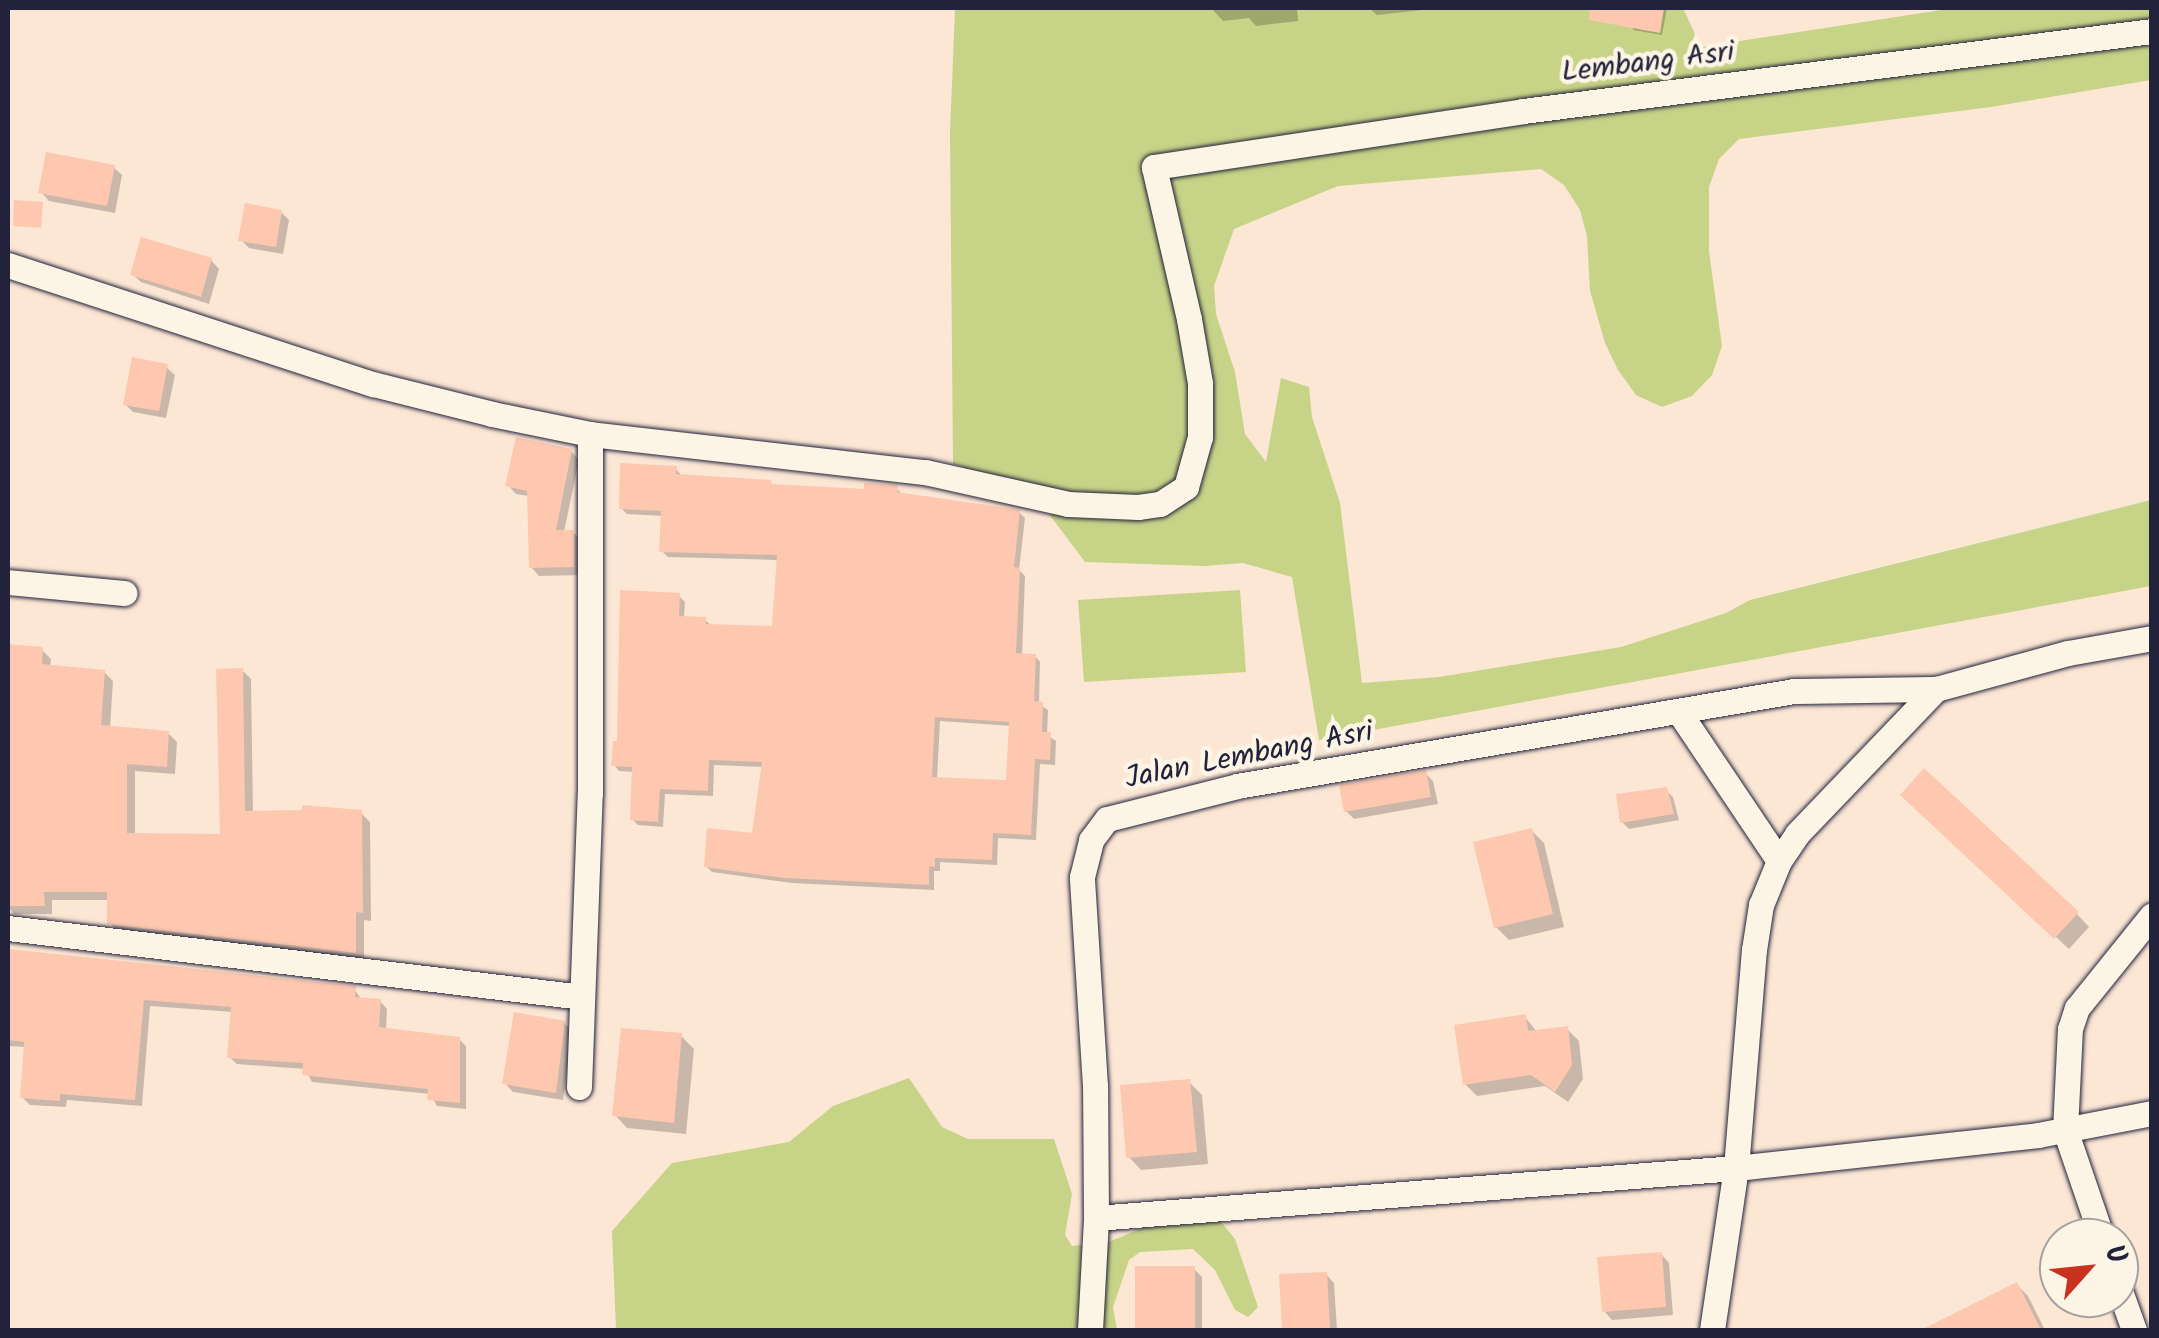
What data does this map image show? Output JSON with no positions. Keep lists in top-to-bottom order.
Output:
{
  "streets": {
    "street": ["Lembang Asri", "Jalan Lembang Asri"]
  },
  "north": "top right"
}
